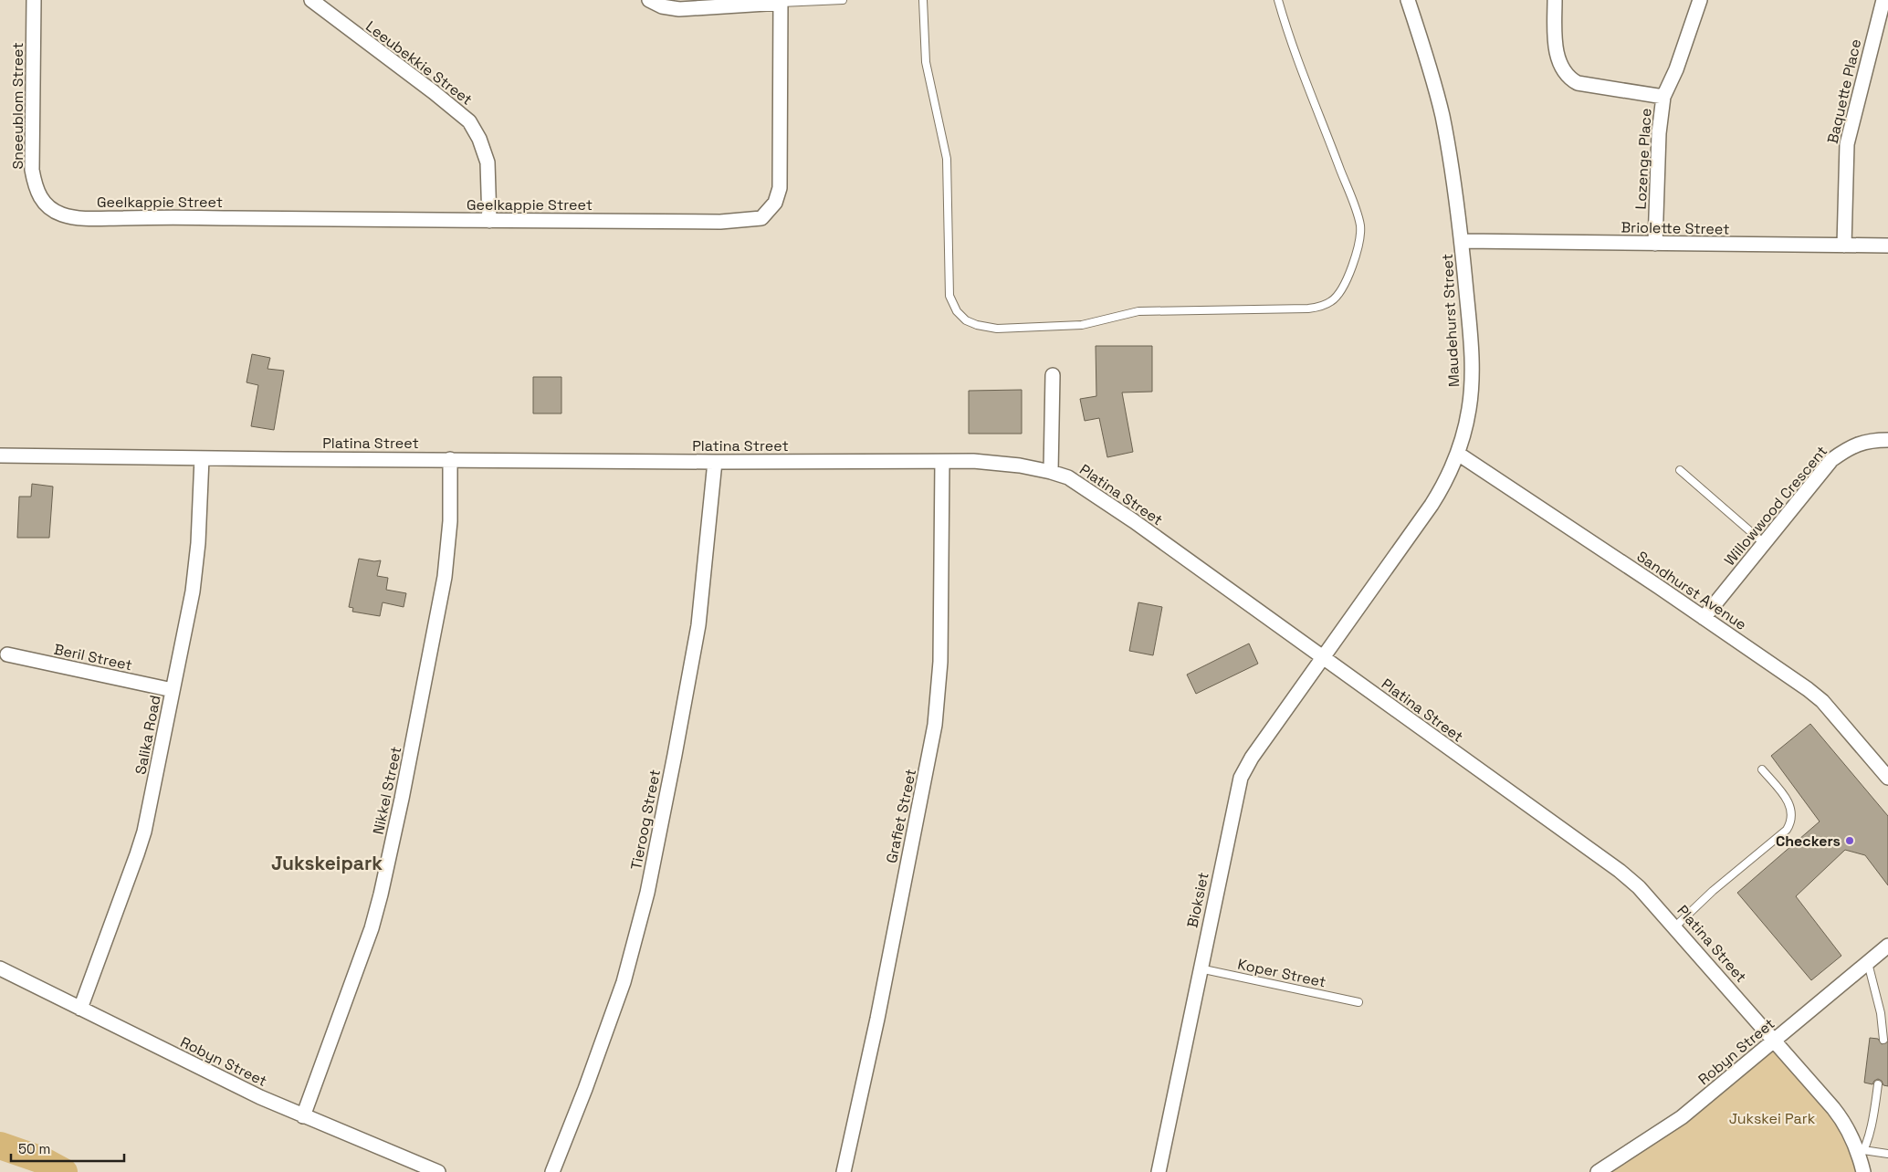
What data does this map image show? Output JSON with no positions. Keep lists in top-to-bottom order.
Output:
{
  "streets": {
    "street": [
      "Leeubekkie Street",
      "Baquette Place",
      "Sneeublom Street",
      "Lozenge Place",
      "Geelkappie Street",
      "Briolette Street",
      "Maudehurst Street",
      "Platina Street",
      "Willowwood Crescent",
      "Sandhurst Avenue",
      "Beril Street",
      "Salika Road",
      "Nikkel Street",
      "Grafiet Street",
      "Tieroog Street",
      "Bioksiet",
      "Robyn Street"
    ],
    "lane": ["Koper Street"]
  },
  "crossings": [
    ["Leeubekkie Street", "Geelkappie Street"],
    ["Baquette Place", "Briolette Street"],
    ["Sneeublom Street", "Geelkappie Street"],
    ["Lozenge Place", "Briolette Street"],
    ["Briolette Street", "Maudehurst Street"],
    ["Maudehurst Street", "Platina Street"],
    ["Maudehurst Street", "Sandhurst Avenue"],
    ["Maudehurst Street", "Bioksiet"],
    ["Platina Street", "Salika Road"],
    ["Platina Street", "Nikkel Street"],
    ["Platina Street", "Grafiet Street"],
    ["Platina Street", "Tieroog Street"],
    ["Platina Street", "Bioksiet"],
    ["Platina Street", "Robyn Street"],
    ["Willowwood Crescent", "Sandhurst Avenue"],
    ["Beril Street", "Salika Road"],
    ["Salika Road", "Robyn Street"],
    ["Nikkel Street", "Robyn Street"],
    ["Bioksiet", "Koper Street"]
  ],
  "districts": ["Jukskeipark"],
  "parks": ["Jukskei Park"],
  "places": ["Checkers"],
  "scale_bar": "50 m"
}
